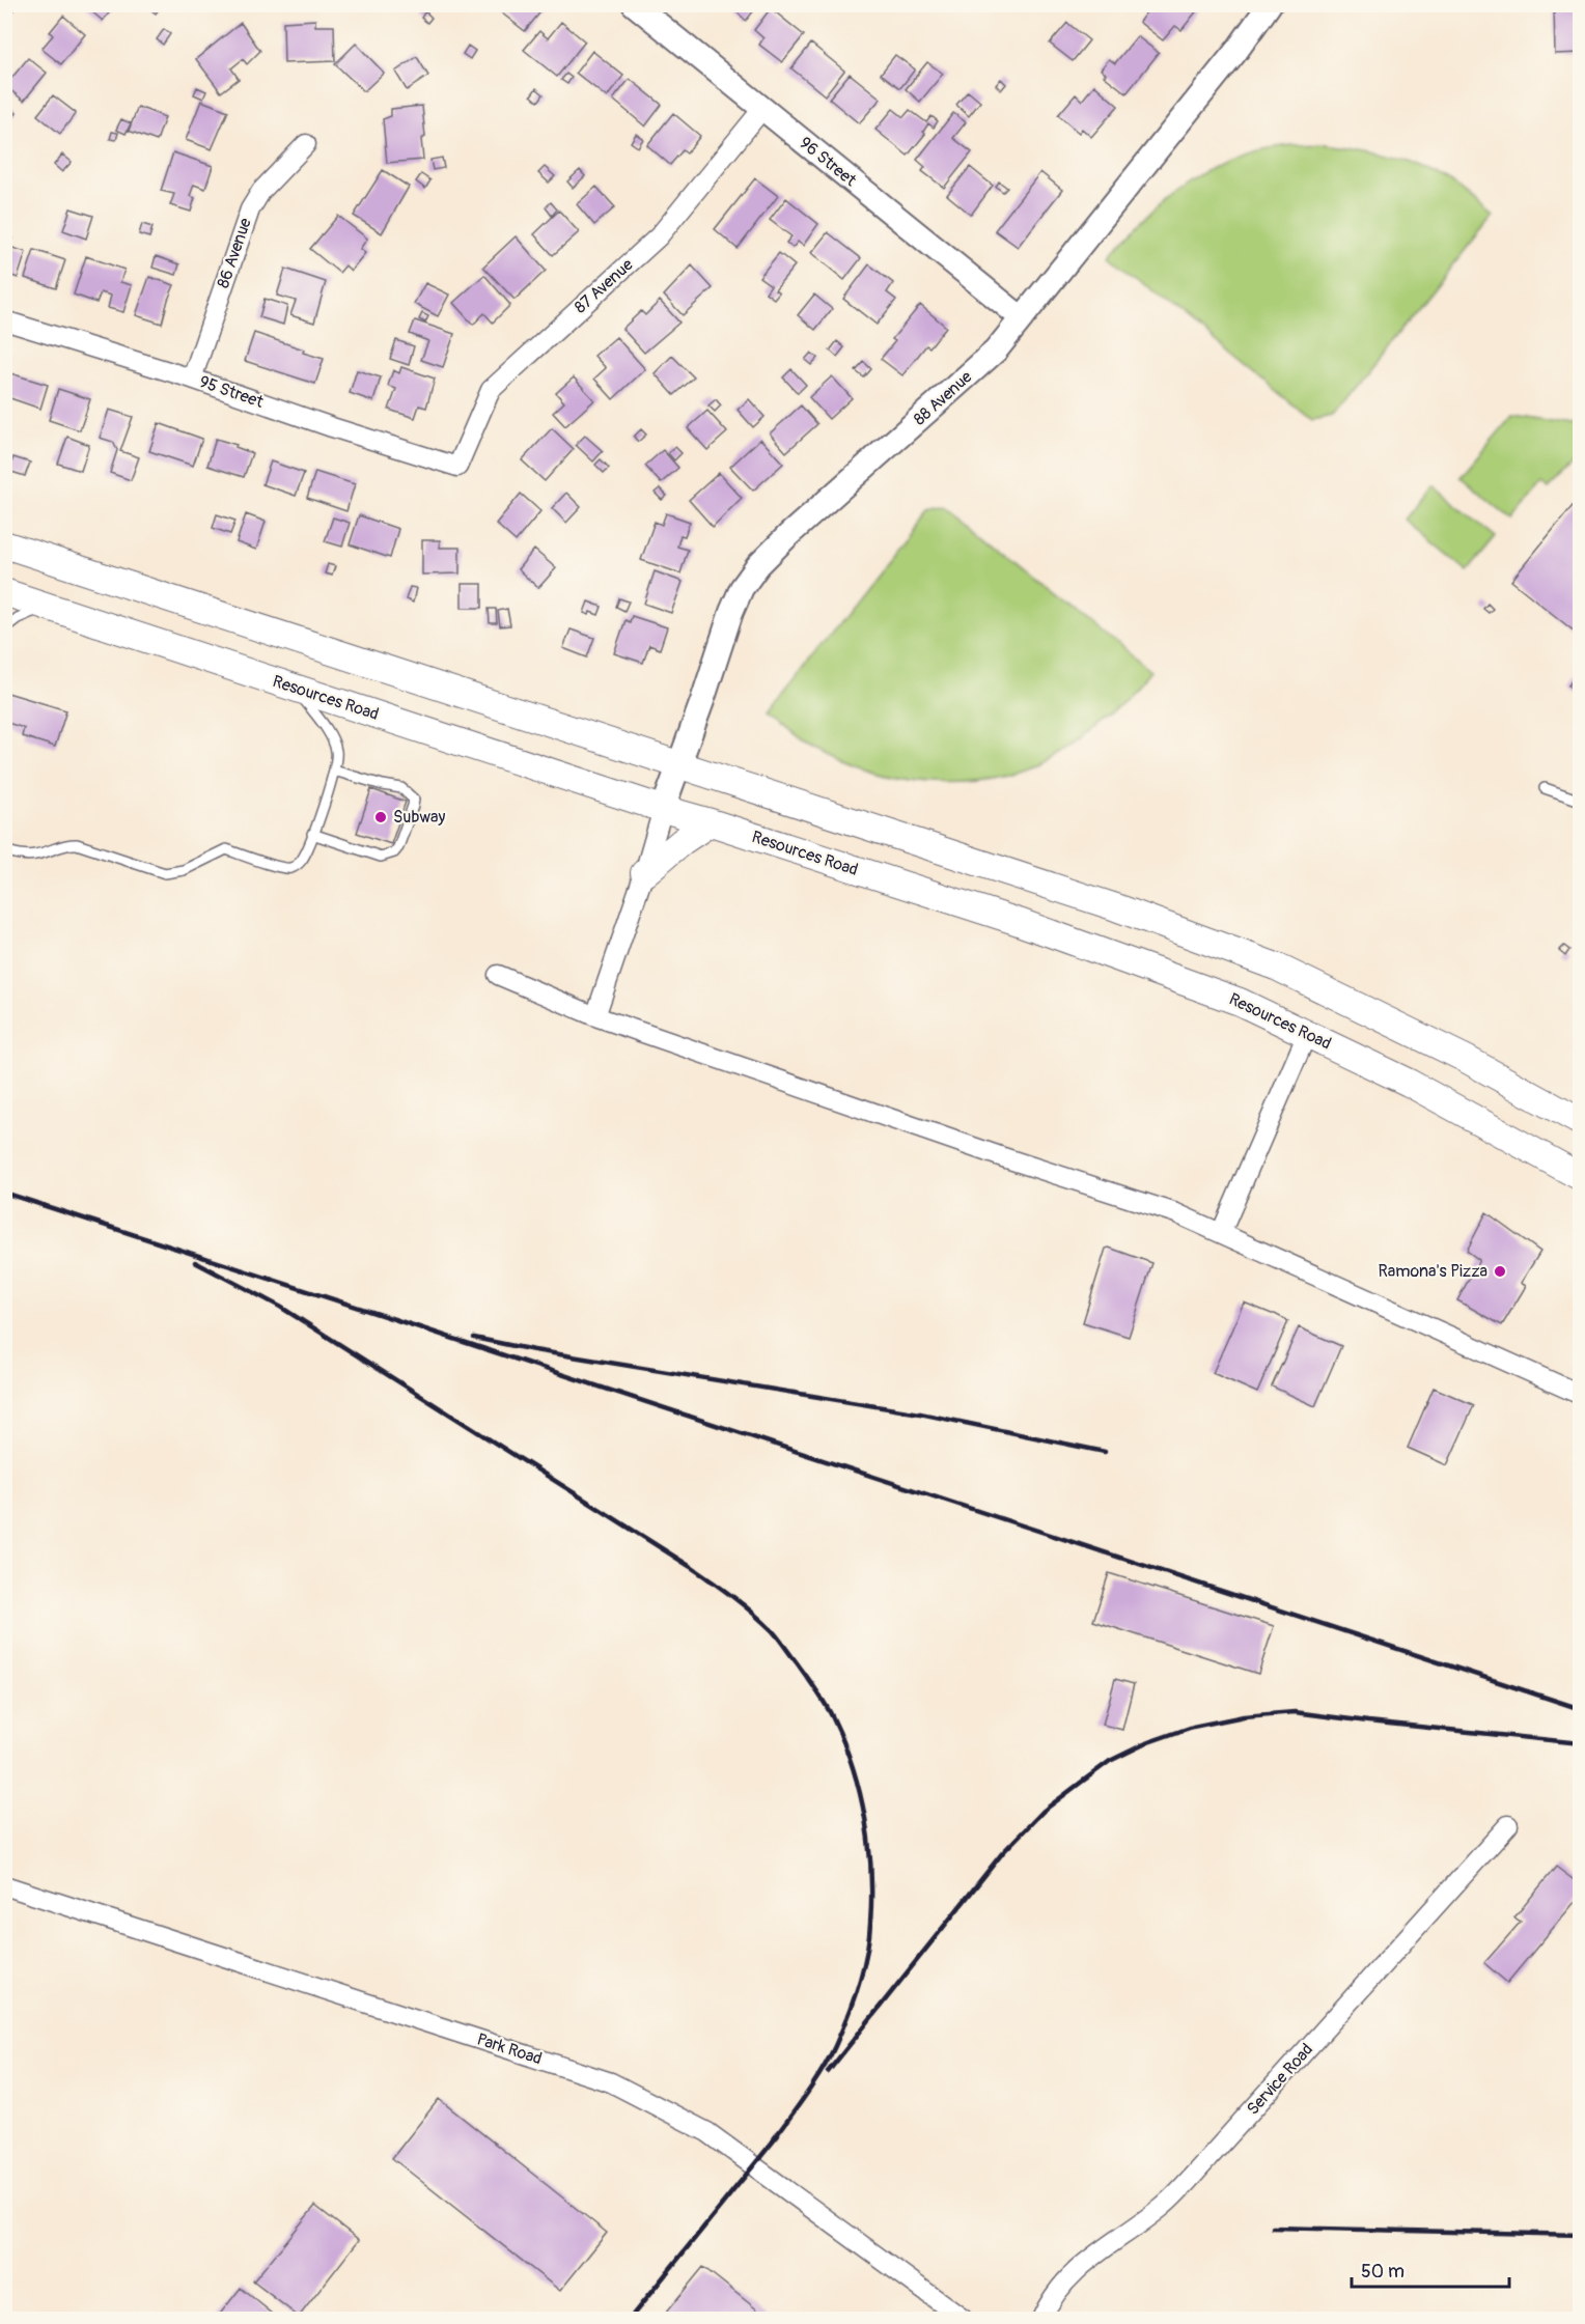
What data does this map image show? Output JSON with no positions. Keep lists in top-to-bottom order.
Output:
{
  "streets": {
    "main road": ["Resources Road"],
    "street": [
      "96 Street",
      "86 Avenue",
      "87 Avenue",
      "95 Street",
      "88 Avenue",
      "Park Road",
      "Service Road"
    ]
  },
  "crossings": [
    ["96 Street", "87 Avenue"],
    ["96 Street", "88 Avenue"],
    ["86 Avenue", "95 Street"],
    ["87 Avenue", "95 Street"],
    ["88 Avenue", "Resources Road"]
  ],
  "places": ["Subway", "Ramona's Pizza"],
  "scale_bar": "50 m"
}
